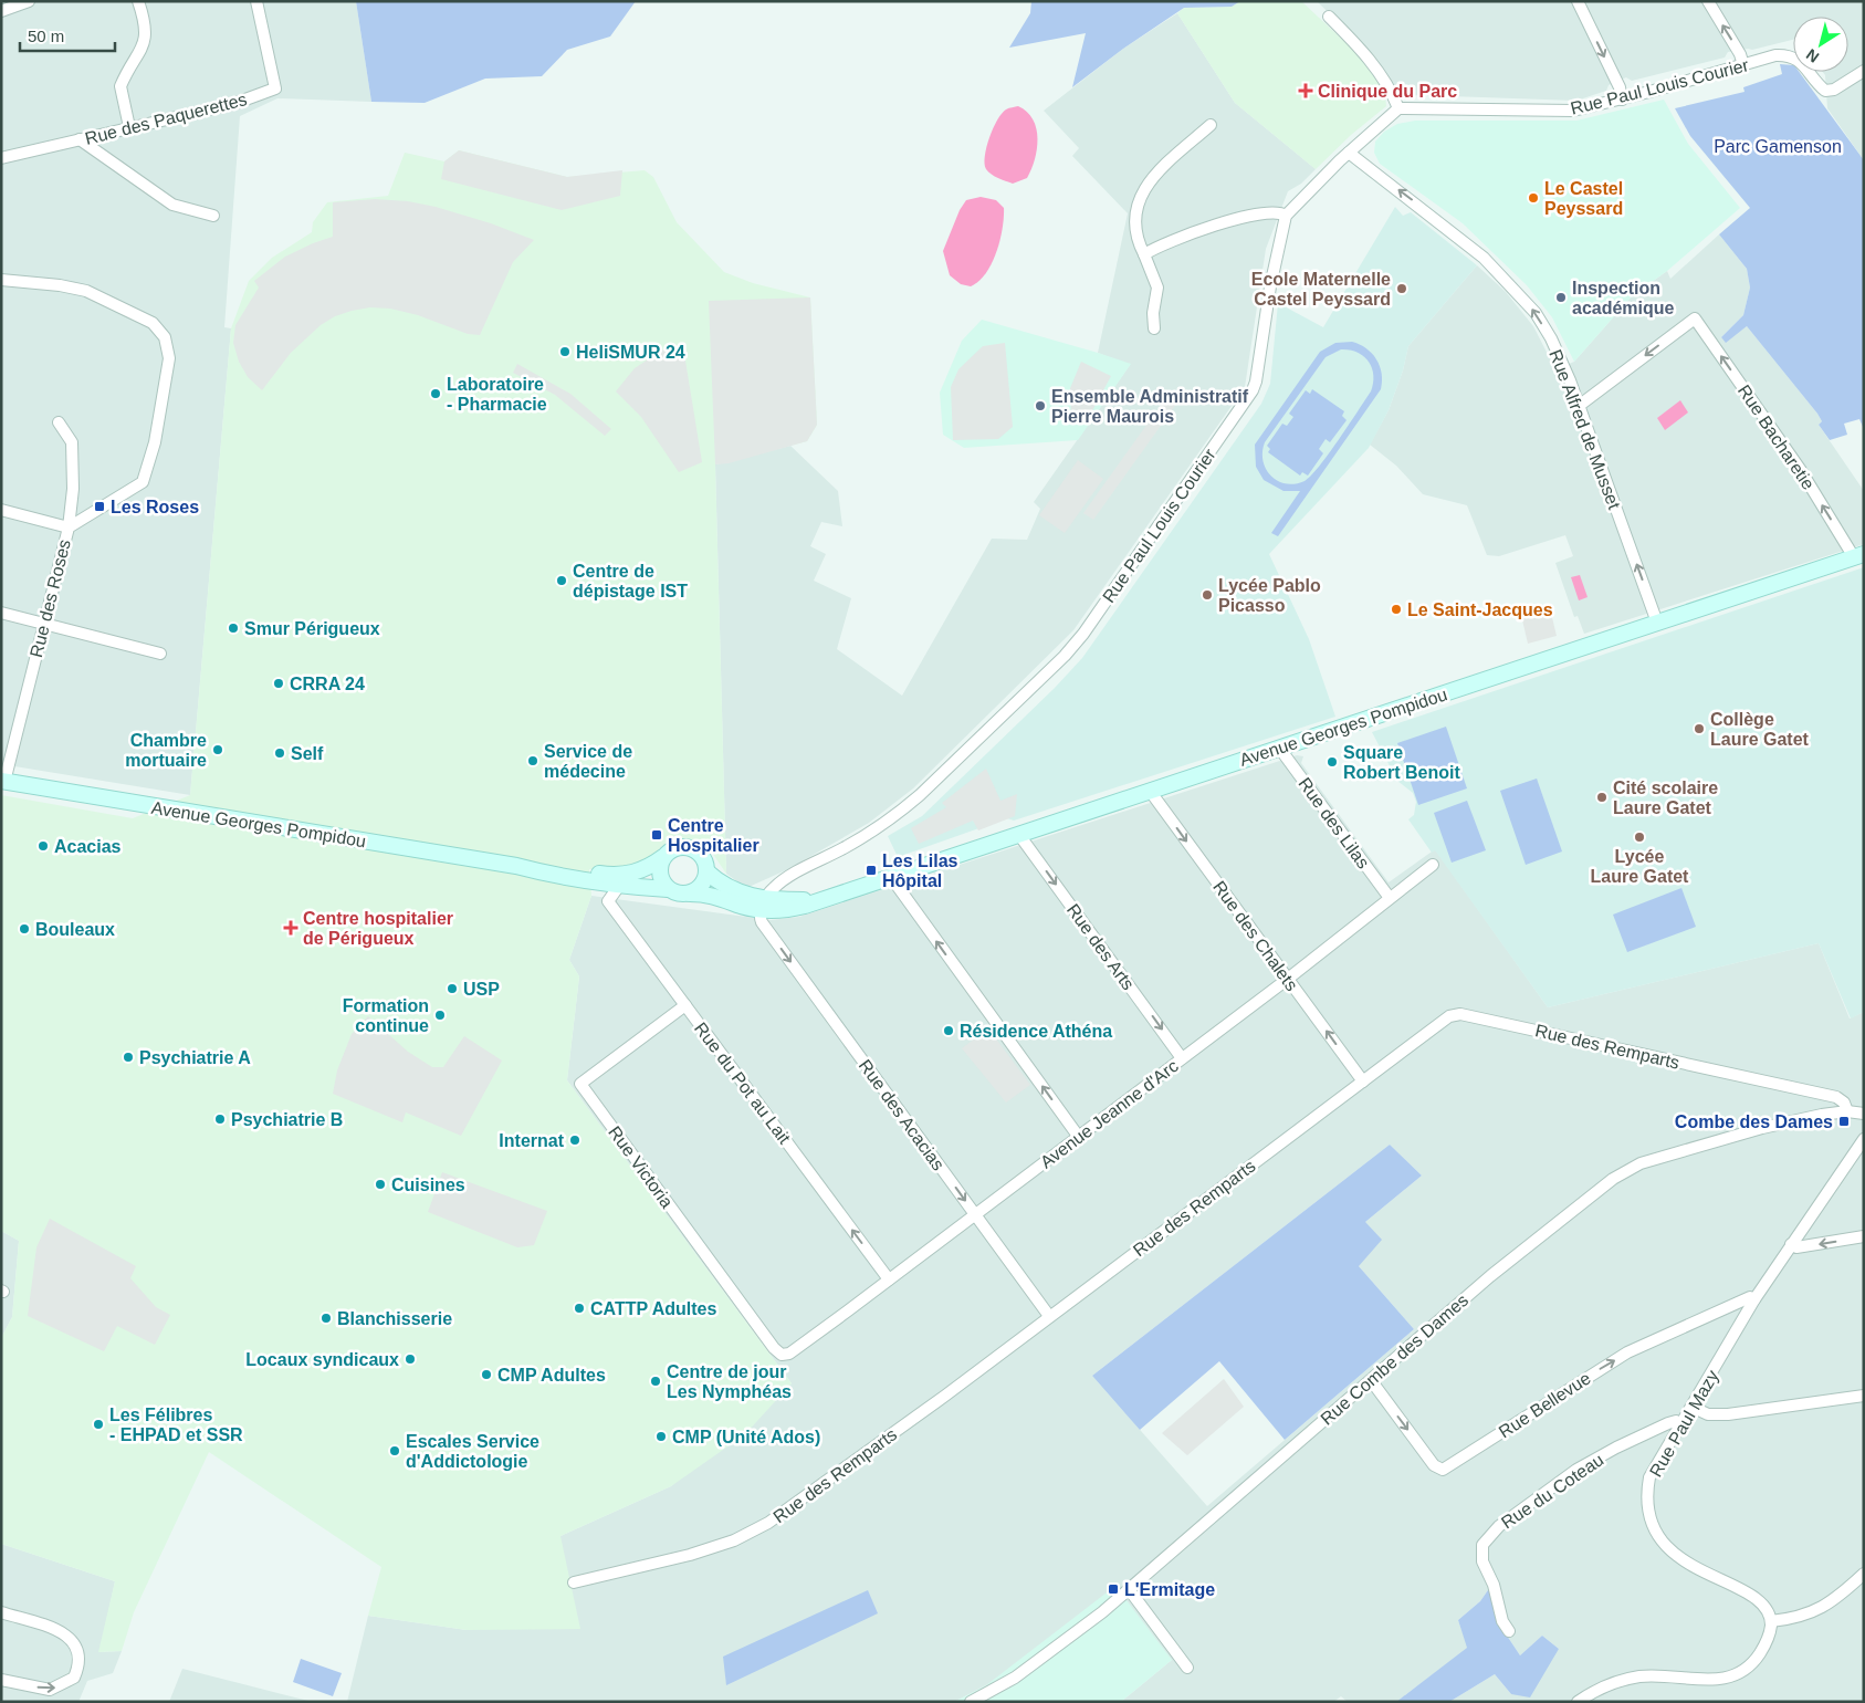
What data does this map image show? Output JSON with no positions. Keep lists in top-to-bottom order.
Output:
{
  "streets": {
    "main road": ["Avenue Georges Pompidou"],
    "street": [
      "Rue Paul Louis Courier",
      "Rue des Paquerettes",
      "Rue Alfred de Musset",
      "Rue Bacharetie",
      "Rue des Roses",
      "Rue des Lilas",
      "Rue des Chalets",
      "Rue des Arts",
      "Rue des Remparts",
      "Rue du Pot au Lait",
      "Avenue Jeanne d'Arc",
      "Rue des Acacias",
      "Rue Victoria",
      "Rue Combe des Dames",
      "Rue Bellevue",
      "Rue Paul Mazy",
      "Rue du Coteau"
    ]
  },
  "crossings": [
    ["Rue Paul Louis Courier", "Avenue Georges Pompidou"],
    ["Rue Paul Louis Courier", "Rue des Acacias"],
    ["Rue Alfred de Musset", "Rue Bacharetie"],
    ["Rue Alfred de Musset", "Avenue Georges Pompidou"],
    ["Rue Bacharetie", "Avenue Georges Pompidou"],
    ["Rue des Roses", "Avenue Georges Pompidou"],
    ["Avenue Georges Pompidou", "Rue des Lilas"],
    ["Avenue Georges Pompidou", "Rue des Chalets"],
    ["Avenue Georges Pompidou", "Rue des Arts"],
    ["Avenue Georges Pompidou", "Rue du Pot au Lait"],
    ["Avenue Georges Pompidou", "Rue des Acacias"],
    ["Rue des Lilas", "Avenue Jeanne d'Arc"],
    ["Rue des Chalets", "Rue des Remparts"],
    ["Rue des Chalets", "Avenue Jeanne d'Arc"],
    ["Rue des Arts", "Avenue Jeanne d'Arc"],
    ["Rue des Remparts", "Rue des Acacias"],
    ["Rue des Remparts", "Rue Combe des Dames"],
    ["Rue du Pot au Lait", "Avenue Jeanne d'Arc"],
    ["Rue du Pot au Lait", "Rue Victoria"],
    ["Avenue Jeanne d'Arc", "Rue des Acacias"],
    ["Avenue Jeanne d'Arc", "Rue Victoria"],
    ["Rue Combe des Dames", "Rue Bellevue"],
    ["Rue Bellevue", "Rue Paul Mazy"],
    ["Rue Paul Mazy", "Rue du Coteau"]
  ],
  "one_way": [
    "Rue Alfred de Musset",
    "Rue des Arts",
    "Rue du Pot au Lait",
    "Rue des Acacias",
    "Rue Bellevue"
  ],
  "parks": ["Parc Gamenson"],
  "places": {
    "health": ["Clinique du Parc", "Centre hospitalier de Périgueux"],
    "other": [
      "Le Castel Peyssard",
      "Ecole Maternelle Castel Peyssard",
      "Inspection académique",
      "HeliSMUR 24",
      "Laboratoire - Pharmacie",
      "Ensemble Administratif Pierre Maurois",
      "Centre de dépistage IST",
      "Lycée Pablo Picasso",
      "Le Saint-Jacques",
      "Smur Périgueux",
      "CRRA 24",
      "Collège Laure Gatet",
      "Chambre mortuaire",
      "Self",
      "Service de médecine",
      "Square Robert Benoit",
      "Cité scolaire Laure Gatet",
      "Lycée Laure Gatet",
      "Acacias",
      "Bouleaux",
      "USP",
      "Formation continue",
      "Résidence Athéna",
      "Psychiatrie A",
      "Psychiatrie B",
      "Internat",
      "Cuisines",
      "CATTP Adultes",
      "Blanchisserie",
      "Locaux syndicaux",
      "CMP Adultes",
      "Centre de jour Les Nymphéas",
      "Les Félibres - EHPAD et SSR",
      "CMP (Unité Ados)",
      "Escales Service d'Addictologie"
    ],
    "transit": [
      "Les Roses",
      "Centre Hospitalier",
      "Les Lilas Hôpital",
      "Combe des Dames",
      "L'Ermitage"
    ]
  },
  "scale_bar": "50 m",
  "north": "bottom left"
}
